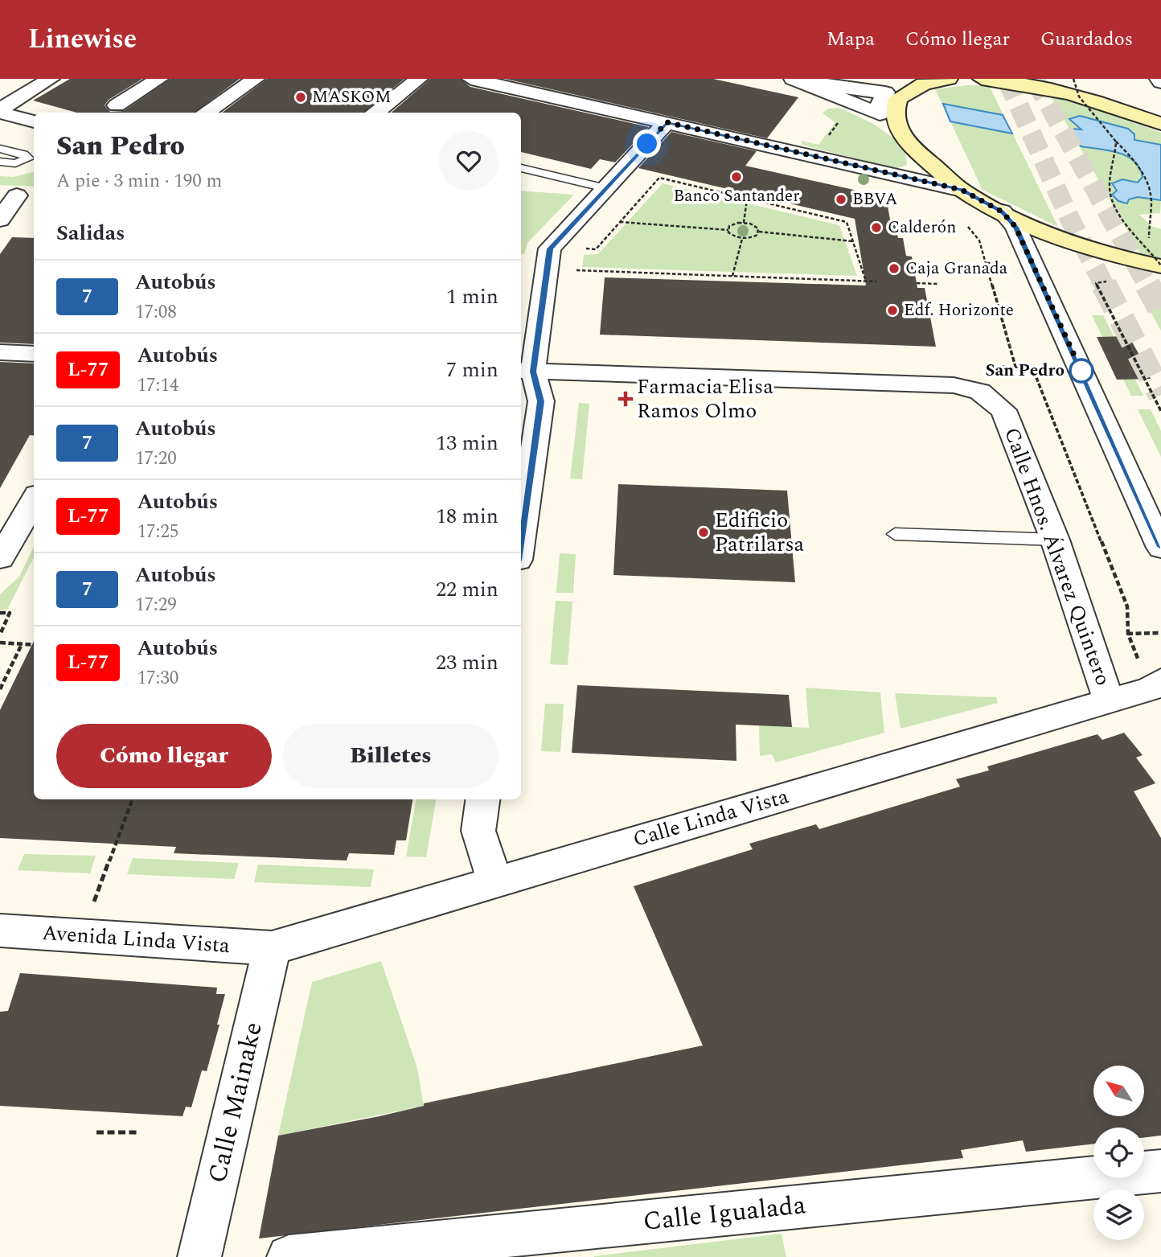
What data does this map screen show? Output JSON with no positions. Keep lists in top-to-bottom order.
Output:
{
  "streets": {
    "street": [
      "Calle Hnos. Álvarez Quintero",
      "Calle Linda Vista",
      "Avenida Linda Vista",
      "Calle Mainake",
      "Calle Igualada"
    ]
  },
  "crossings": [
    ["Calle Hnos. Álvarez Quintero", "Calle Linda Vista"],
    ["Calle Linda Vista", "Avenida Linda Vista"],
    ["Calle Linda Vista", "Calle Mainake"],
    ["Avenida Linda Vista", "Calle Mainake"]
  ],
  "places": {
    "other": [
      "MASKOM",
      "Banco Santander",
      "BBVA",
      "Calderón",
      "Caja Granada",
      "Edf. Horizonte",
      "San Pedro",
      "Edificio Patrilarsa"
    ],
    "health": ["Farmacia Elisa Ramos Olmo"]
  },
  "lines": ["bus line 7"],
  "north": "top left",
  "page": {
    "header": "Linewise",
    "nav": ["Mapa", "Cómo llegar", "Guardados"],
    "heading": [
      ["San Pedro", "A pie · 3 min · 190 m"],
      "Salidas"
    ],
    "list": [
      {
        "mark": "7",
        "name": "Autobús",
        "note": "17:08",
        "value": "1 min"
      },
      {
        "mark": "L-77",
        "name": "Autobús",
        "note": "17:14",
        "value": "7 min"
      },
      {
        "mark": "7",
        "name": "Autobús",
        "note": "17:20",
        "value": "13 min"
      },
      {
        "mark": "L-77",
        "name": "Autobús",
        "note": "17:25",
        "value": "18 min"
      },
      {
        "mark": "7",
        "name": "Autobús",
        "note": "17:29",
        "value": "22 min"
      },
      {
        "mark": "L-77",
        "name": "Autobús",
        "note": "17:30",
        "value": "23 min"
      }
    ],
    "buttons": ["Cómo llegar", "Billetes"]
  }
}
